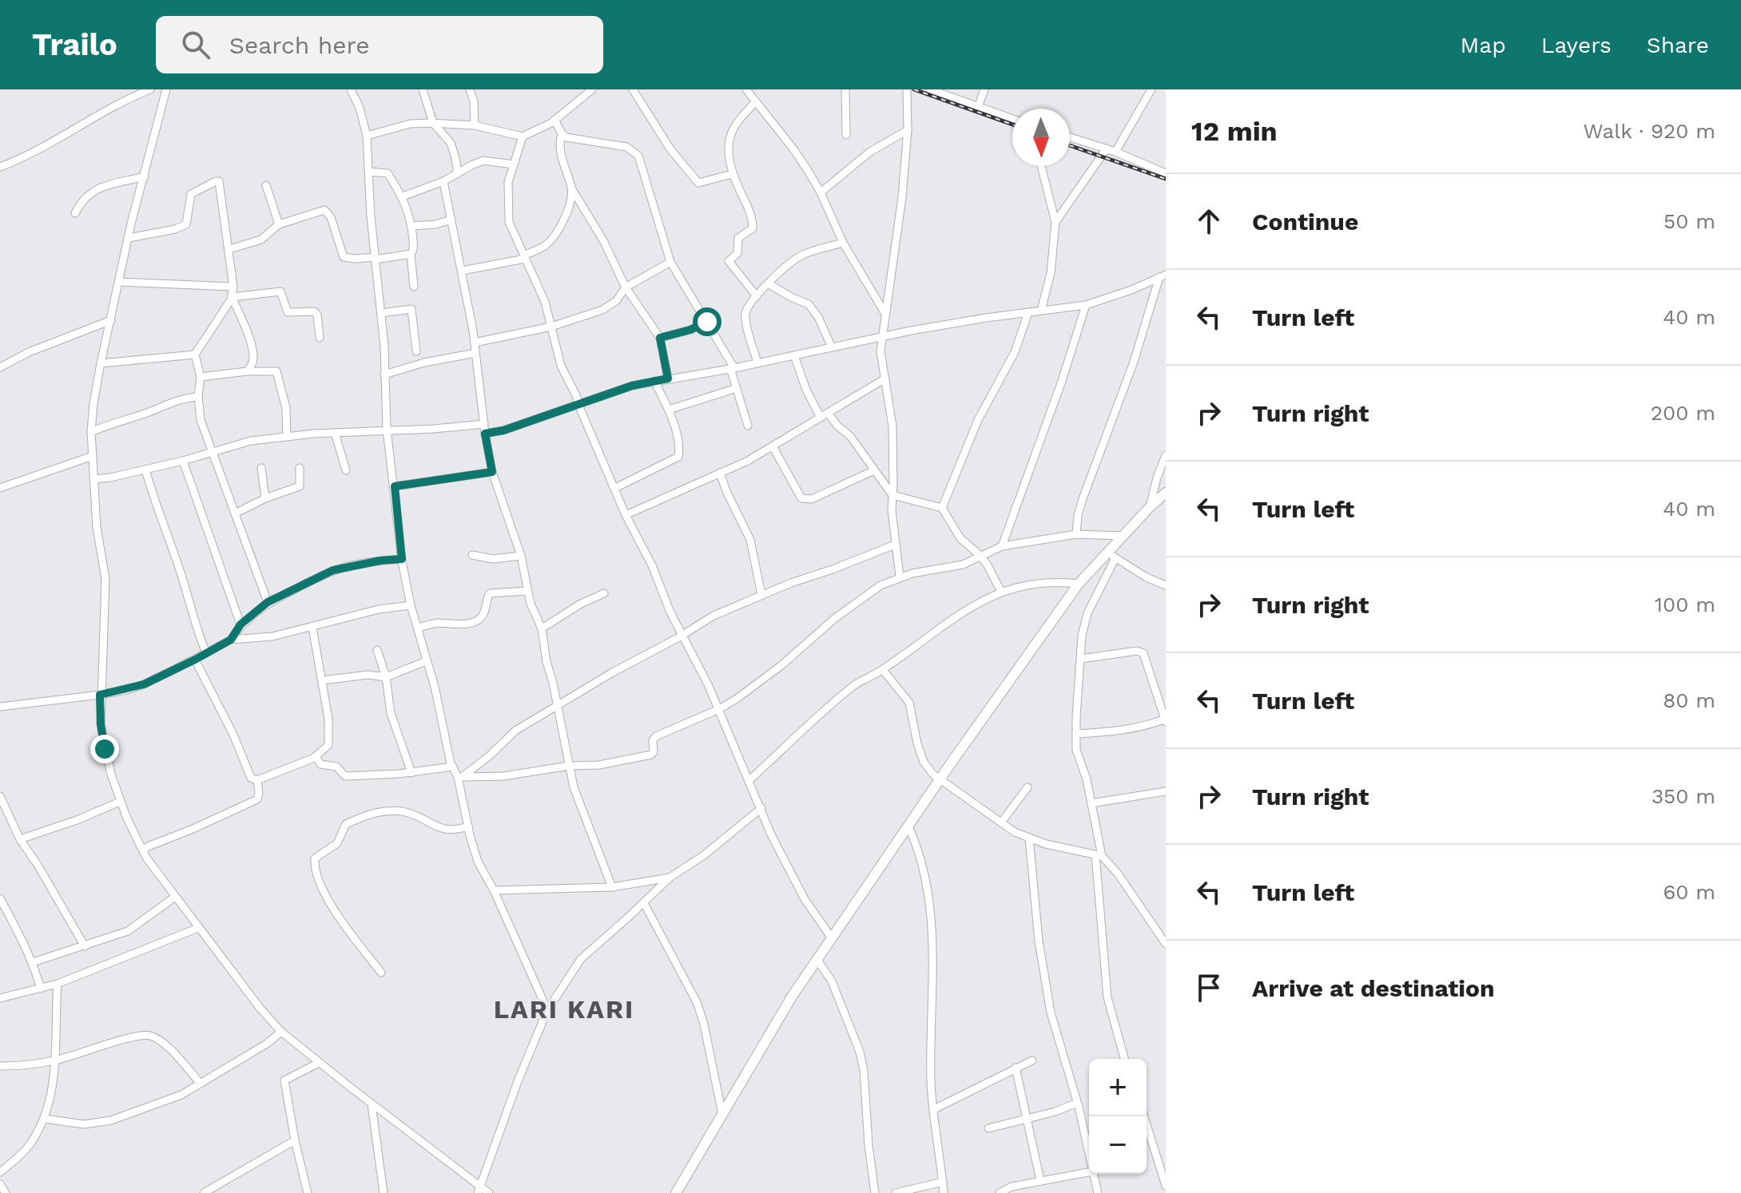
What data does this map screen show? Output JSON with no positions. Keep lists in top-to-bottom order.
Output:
{
  "districts": ["LARI KARI"],
  "north": "bottom",
  "page": {
    "header": "Trailo",
    "search": "Search here",
    "nav": ["Map", "Layers", "Share"],
    "heading": ["12 min", "Walk · 920 m"],
    "list": [
      ["Continue", "50 m"],
      ["Turn left", "40 m"],
      ["Turn right", "200 m"],
      ["Turn left", "40 m"],
      ["Turn right", "100 m"],
      ["Turn left", "80 m"],
      ["Turn right", "350 m"],
      ["Turn left", "60 m"],
      "Arrive at destination"
    ],
    "map_buttons": ["+", "−"]
  }
}
